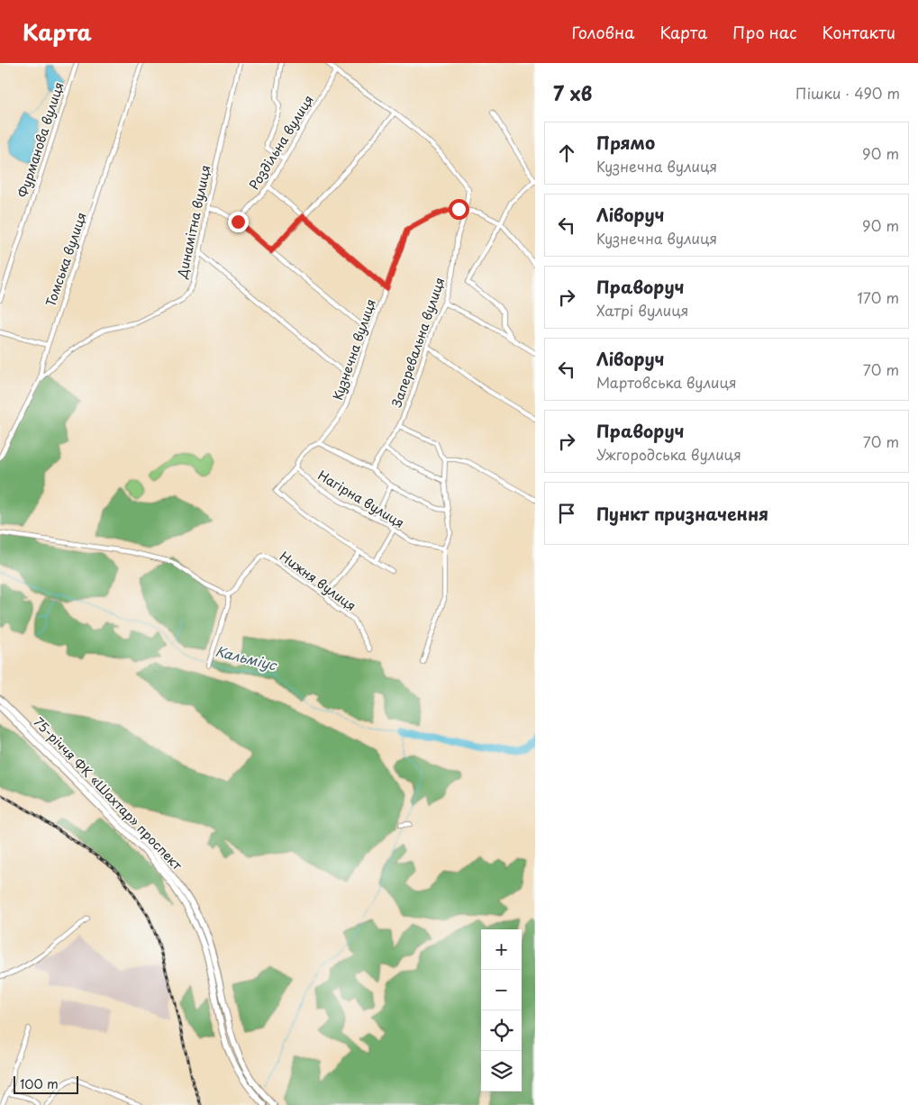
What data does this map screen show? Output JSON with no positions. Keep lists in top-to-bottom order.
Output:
{
  "streets": {
    "main road": ["75-річчя ФК «Шахтар» проспект"],
    "street": [
      "Фурманова вулиця",
      "Роздільна вулиця",
      "Динамітна вулиця",
      "Томська вулиця",
      "Заперевальна вулиця",
      "Кузнечна вулиця",
      "Нагірна вулиця",
      "Нижня вулиця"
    ]
  },
  "crossings": [
    ["Роздільна вулиця", "Заперевальна вулиця"],
    ["Динамітна вулиця", "Томська вулиця"],
    ["Заперевальна вулиця", "Кузнечна вулиця"],
    ["Кузнечна вулиця", "Нагірна вулиця"]
  ],
  "water": ["Кальміус"],
  "scale_bar": "100 m",
  "page": {
    "header": "Карта",
    "nav": [
      "Головна",
      "Карта",
      "Про нас",
      "Контакти"
    ],
    "heading": ["7 хв", "Пішки · 490 m"],
    "list": [
      ["Прямо", "Кузнечна вулиця", "90 m"],
      ["Ліворуч", "Кузнечна вулиця", "90 m"],
      ["Праворуч", "Хатрі вулиця", "170 m"],
      ["Ліворуч", "Мартовська вулиця", "70 m"],
      ["Праворуч", "Ужгородська вулиця", "70 m"],
      "Пункт призначення"
    ],
    "map_buttons": ["+", "−"],
    "scale": "100 m"
  }
}
